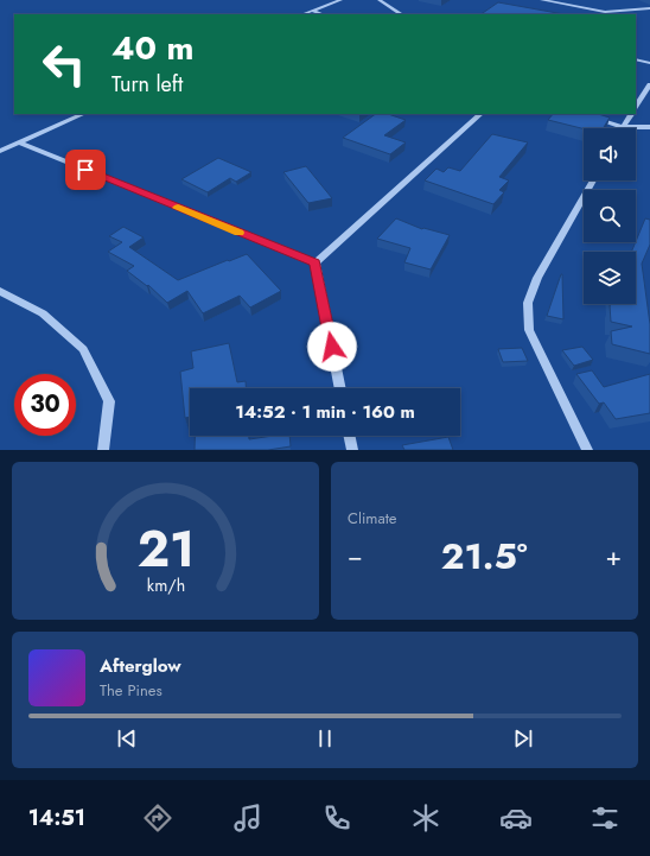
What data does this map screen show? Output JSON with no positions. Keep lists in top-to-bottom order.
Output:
{
  "page": {
    "turn": ["40 m", "Turn left"],
    "limit": "30",
    "trip": "14:52 · 1 min · 160 m",
    "tile": "Climate",
    "heat": ["−", "21.5°", "+"],
    "song": ["Afterglow", "The Pines"],
    "tabs": "14:51",
    "gauge": ["21", "km/h"]
  }
}
